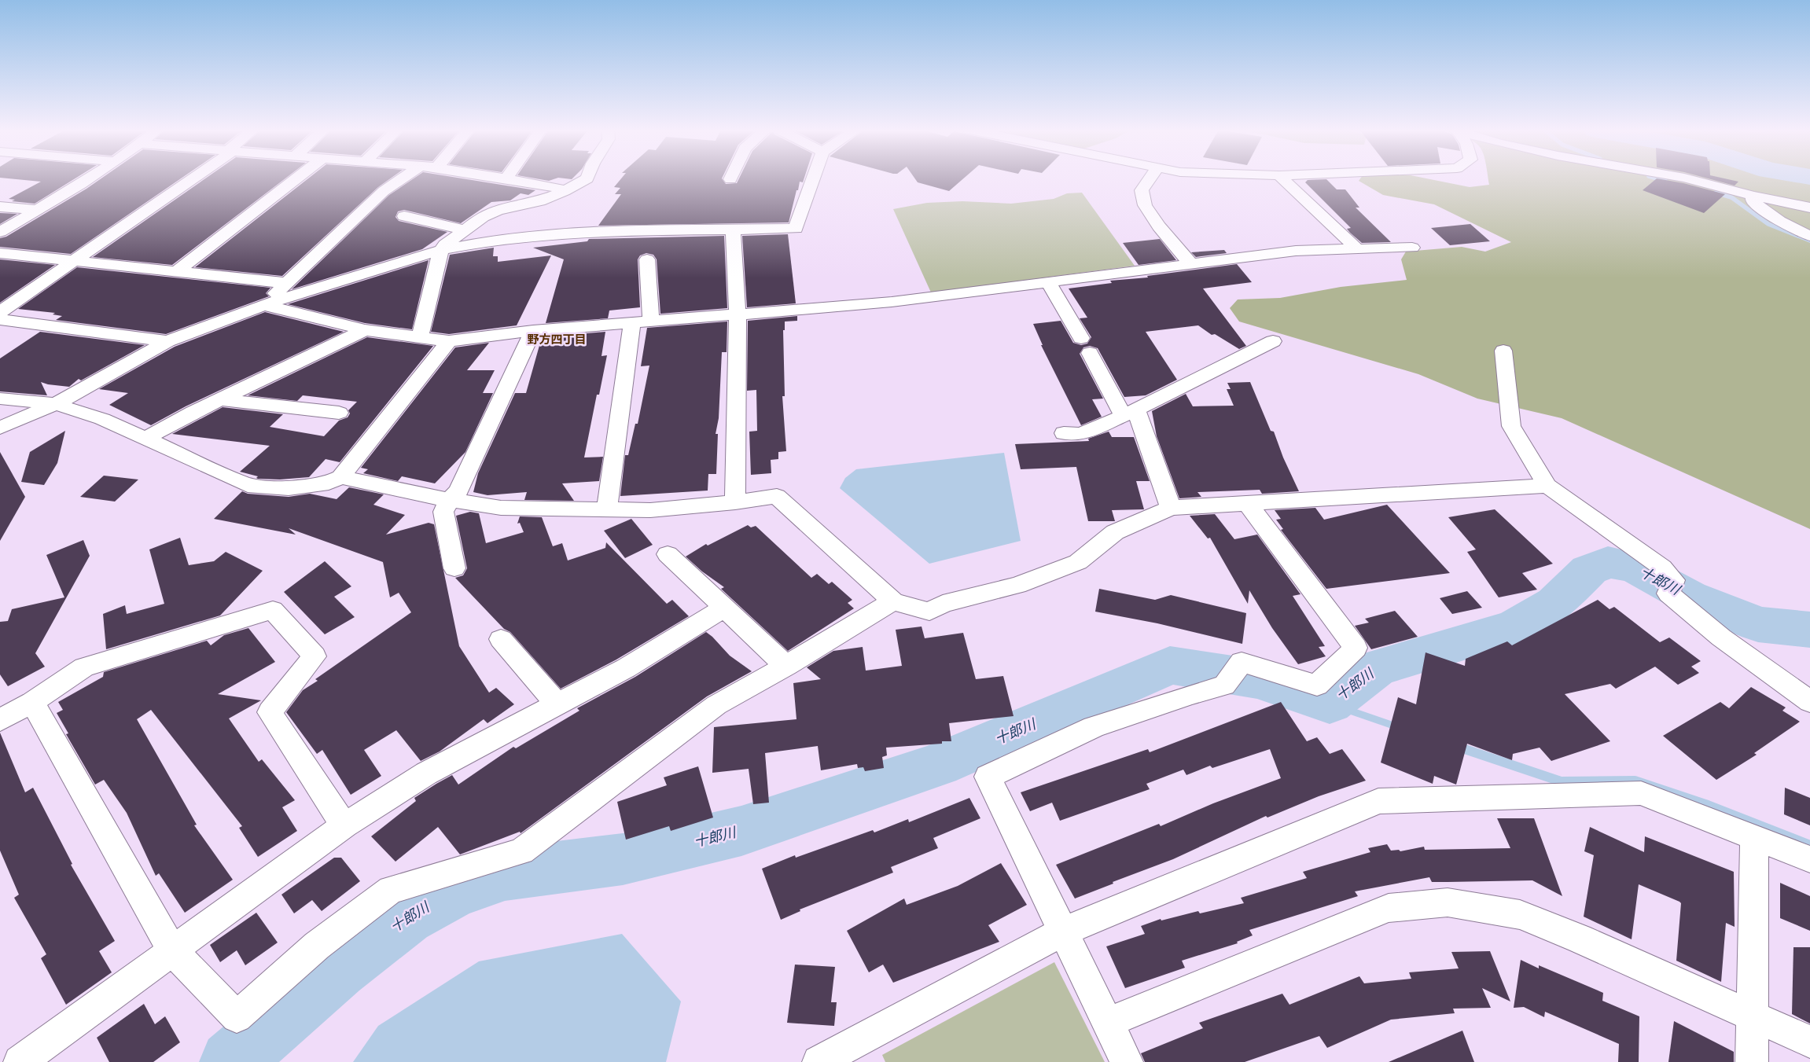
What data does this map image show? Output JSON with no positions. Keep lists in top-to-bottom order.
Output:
{
  "districts": ["野方四丁目"],
  "water": ["十郎川"]
}
